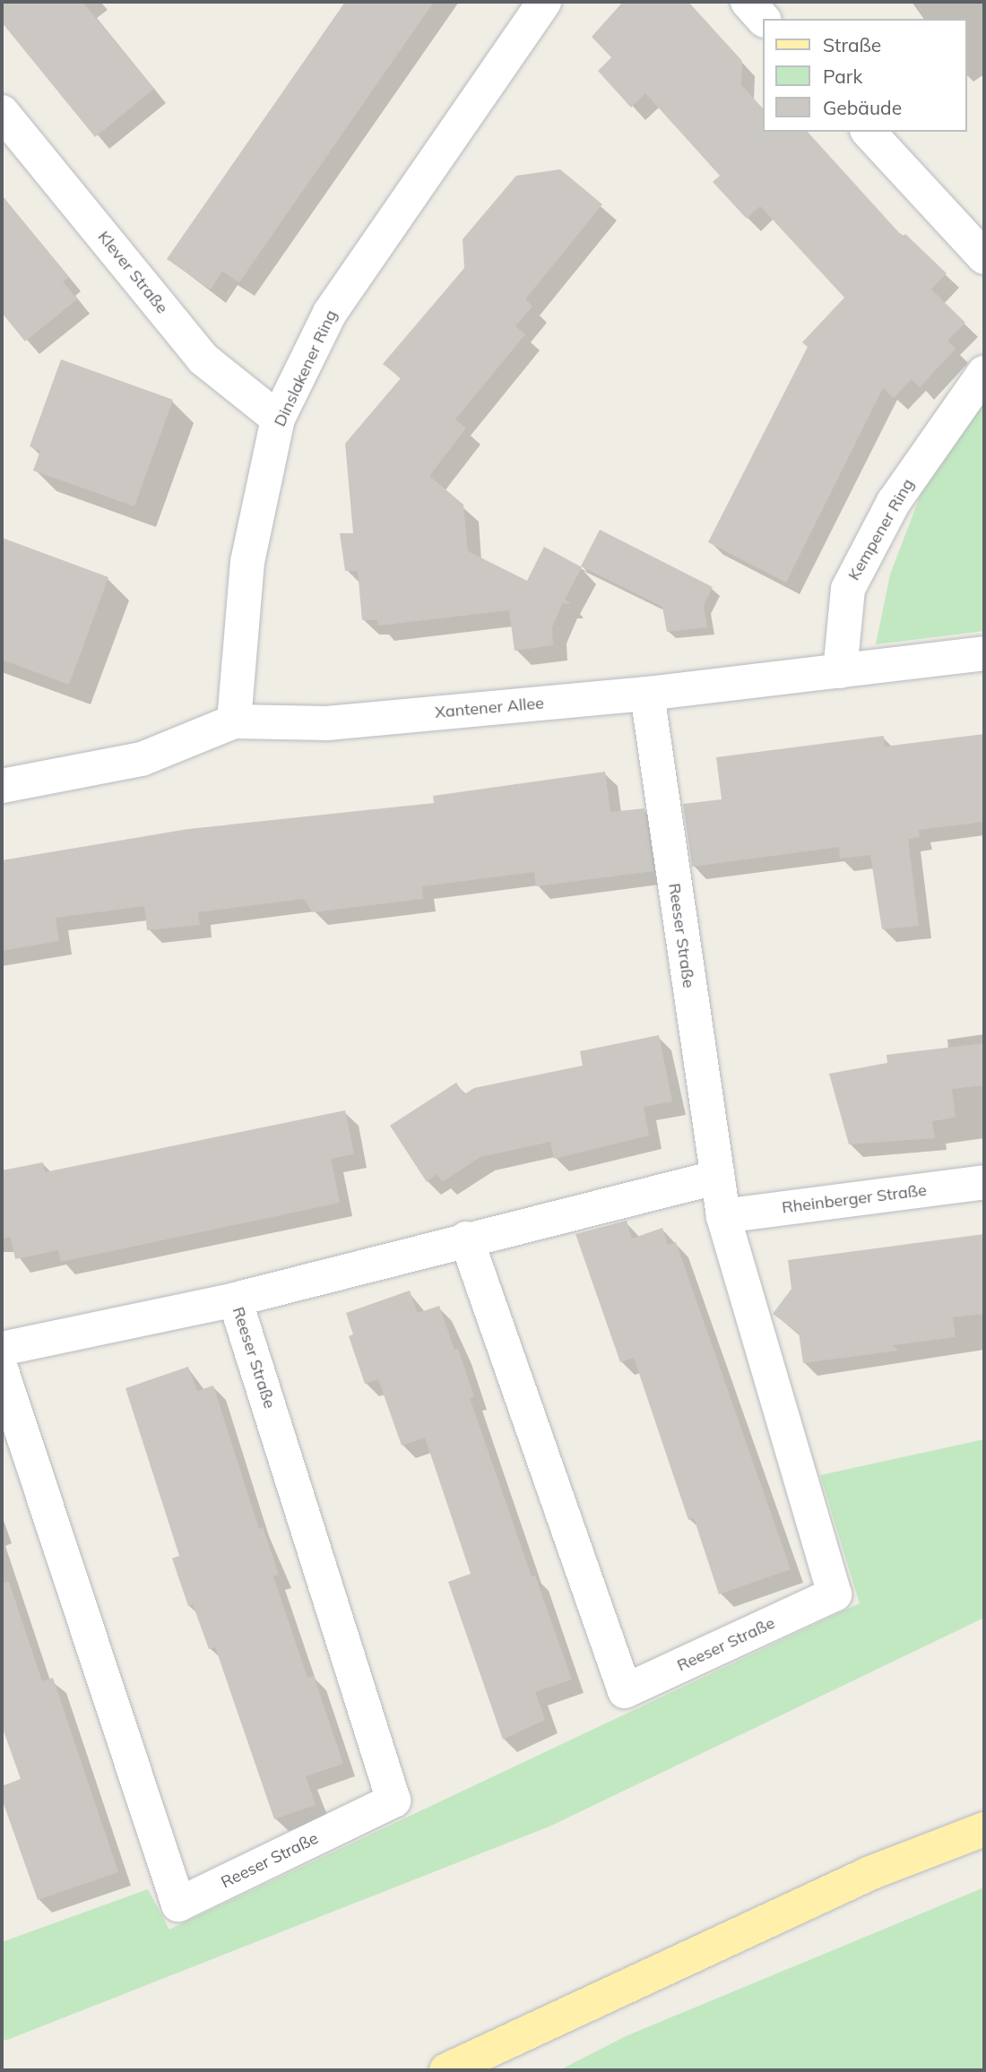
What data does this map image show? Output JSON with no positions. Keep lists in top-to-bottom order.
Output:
{
  "streets": {
    "street": [
      "Klever Straße",
      "Dinslakener Ring",
      "Kempener Ring",
      "Xantener Allee",
      "Reeser Straße",
      "Rheinberger Straße"
    ]
  },
  "crossings": [
    ["Klever Straße", "Dinslakener Ring"],
    ["Dinslakener Ring", "Xantener Allee"],
    ["Kempener Ring", "Xantener Allee"],
    ["Xantener Allee", "Reeser Straße"],
    ["Reeser Straße", "Rheinberger Straße"]
  ],
  "legend": ["Straße", "Park", "Gebäude"]
}
